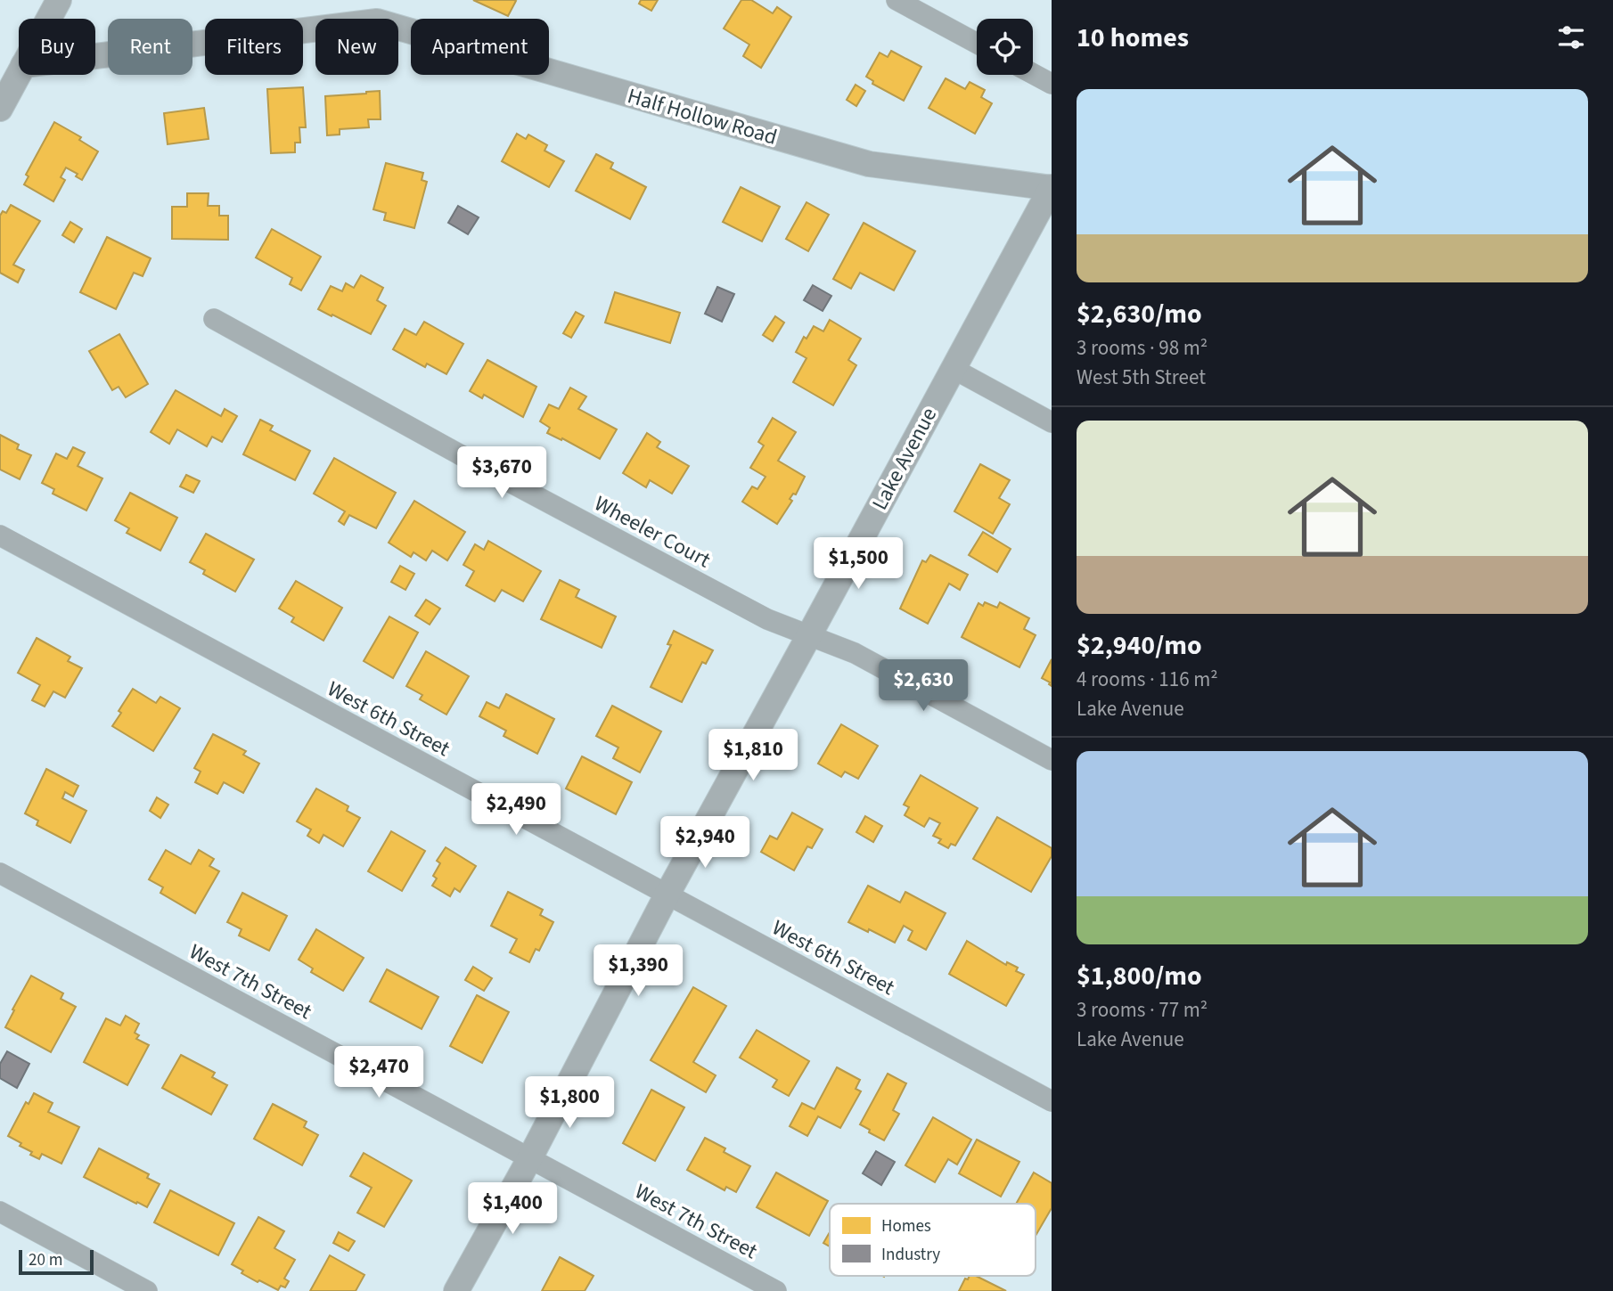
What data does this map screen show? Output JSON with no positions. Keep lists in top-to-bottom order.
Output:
{
  "streets": {
    "street": [
      "Half Hollow Road",
      "Lake Avenue",
      "Wheeler Court",
      "West 6th Street",
      "West 7th Street"
    ]
  },
  "crossings": [
    ["Half Hollow Road", "Lake Avenue"],
    ["Lake Avenue", "Wheeler Court"],
    ["Lake Avenue", "West 6th Street"],
    ["Lake Avenue", "West 7th Street"]
  ],
  "legend": ["Homes", "Industry"],
  "scale_bar": "20 m",
  "page": {
    "heading": "10 homes",
    "chip": [
      "Buy",
      "Rent",
      "Filters",
      "New",
      "Apartment"
    ],
    "list": [
      {
        "name": "$2,630/mo",
        "note": "3 rooms · 98 m² · West 5th Street"
      },
      {
        "name": "$2,940/mo",
        "note": "4 rooms · 116 m² · Lake Avenue"
      },
      {
        "name": "$1,800/mo",
        "note": "3 rooms · 77 m² · Lake Avenue"
      }
    ],
    "price": [
      "$3,670",
      "$1,500",
      "$2,630",
      "$1,810",
      "$2,490",
      "$2,940",
      "$1,390",
      "$2,470",
      "$1,800",
      "$1,400"
    ],
    "scale": "20 m"
  }
}
